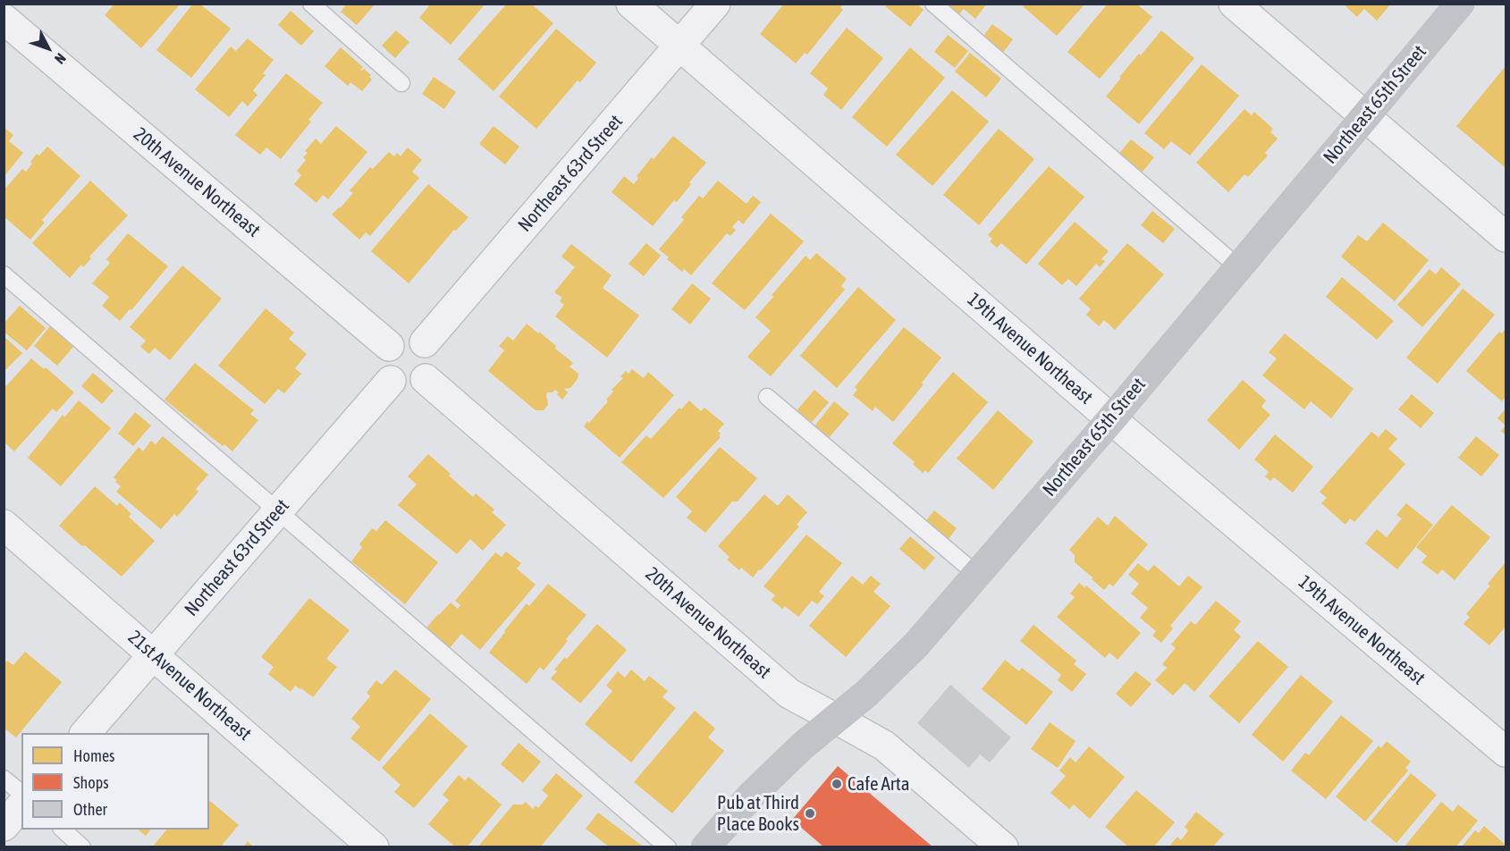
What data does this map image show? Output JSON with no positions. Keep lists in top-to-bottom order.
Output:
{
  "streets": {
    "main road": ["Northeast 65th Street"],
    "street": [
      "Northeast 63rd Street",
      "20th Avenue Northeast",
      "19th Avenue Northeast",
      "21st Avenue Northeast"
    ]
  },
  "crossings": [
    ["Northeast 65th Street", "20th Avenue Northeast"],
    ["Northeast 65th Street", "19th Avenue Northeast"],
    ["Northeast 63rd Street", "20th Avenue Northeast"],
    ["Northeast 63rd Street", "19th Avenue Northeast"],
    ["Northeast 63rd Street", "21st Avenue Northeast"]
  ],
  "places": ["Cafe Arta", "Pub at Third Place Books"],
  "legend": ["Homes", "Shops", "Other"],
  "north": "bottom right"
}
